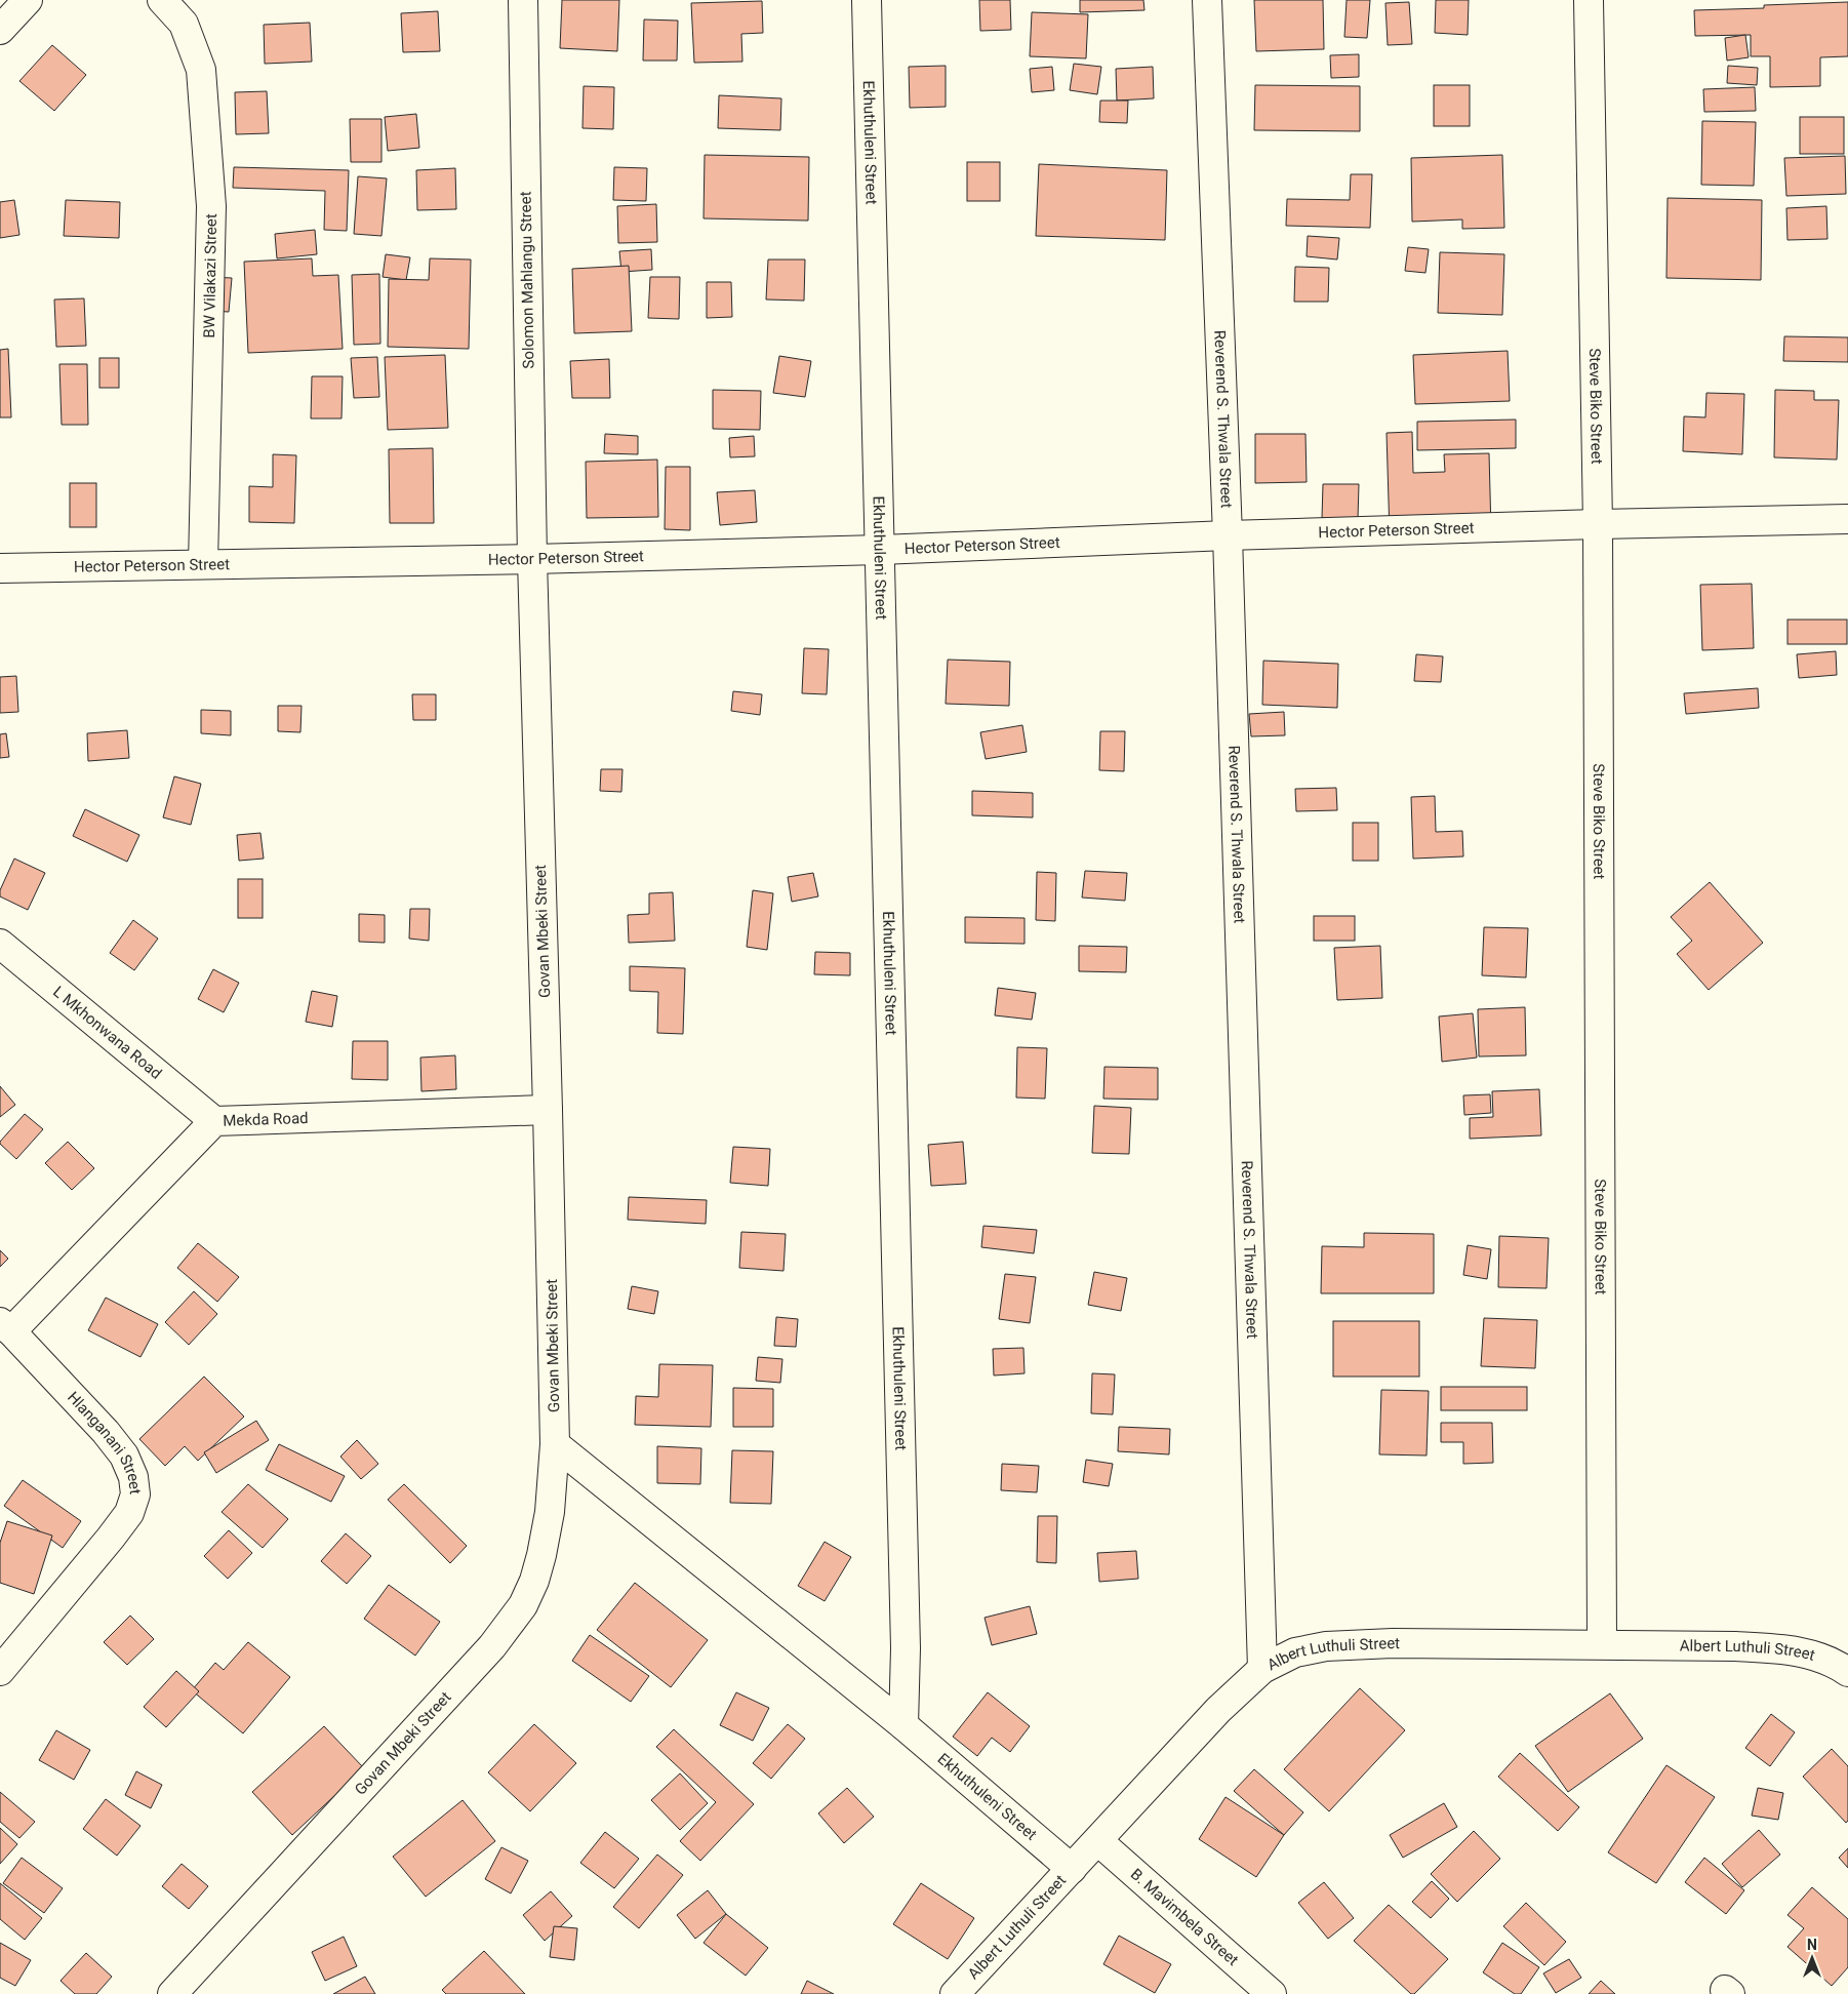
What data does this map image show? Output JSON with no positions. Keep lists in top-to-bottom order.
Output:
{
  "streets": {
    "street": [
      "Ekhuthuleni Street",
      "BW Vilakazi Street",
      "Solomon Mahlangu Street",
      "Steve Biko Street",
      "Reverend S. Thwala Street",
      "Hector Peterson Street",
      "Govan Mbeki Street",
      "L Mkhonwana Road",
      "Mekda Road",
      "Hlanganani Street",
      "Albert Luthuli Street",
      "B. Mavimbela Street"
    ]
  },
  "crossings": [
    ["Ekhuthuleni Street", "Hector Peterson Street"],
    ["Ekhuthuleni Street", "Albert Luthuli Street"],
    ["BW Vilakazi Street", "Hector Peterson Street"],
    ["Solomon Mahlangu Street", "Hector Peterson Street"],
    ["Solomon Mahlangu Street", "Govan Mbeki Street"],
    ["Steve Biko Street", "Hector Peterson Street"],
    ["Steve Biko Street", "Albert Luthuli Street"],
    ["Reverend S. Thwala Street", "Hector Peterson Street"],
    ["Reverend S. Thwala Street", "Albert Luthuli Street"],
    ["Hector Peterson Street", "Govan Mbeki Street"],
    ["Govan Mbeki Street", "Mekda Road"],
    ["L Mkhonwana Road", "Mekda Road"],
    ["Mekda Road", "Hlanganani Street"],
    ["Albert Luthuli Street", "B. Mavimbela Street"]
  ],
  "north": "top"
}
